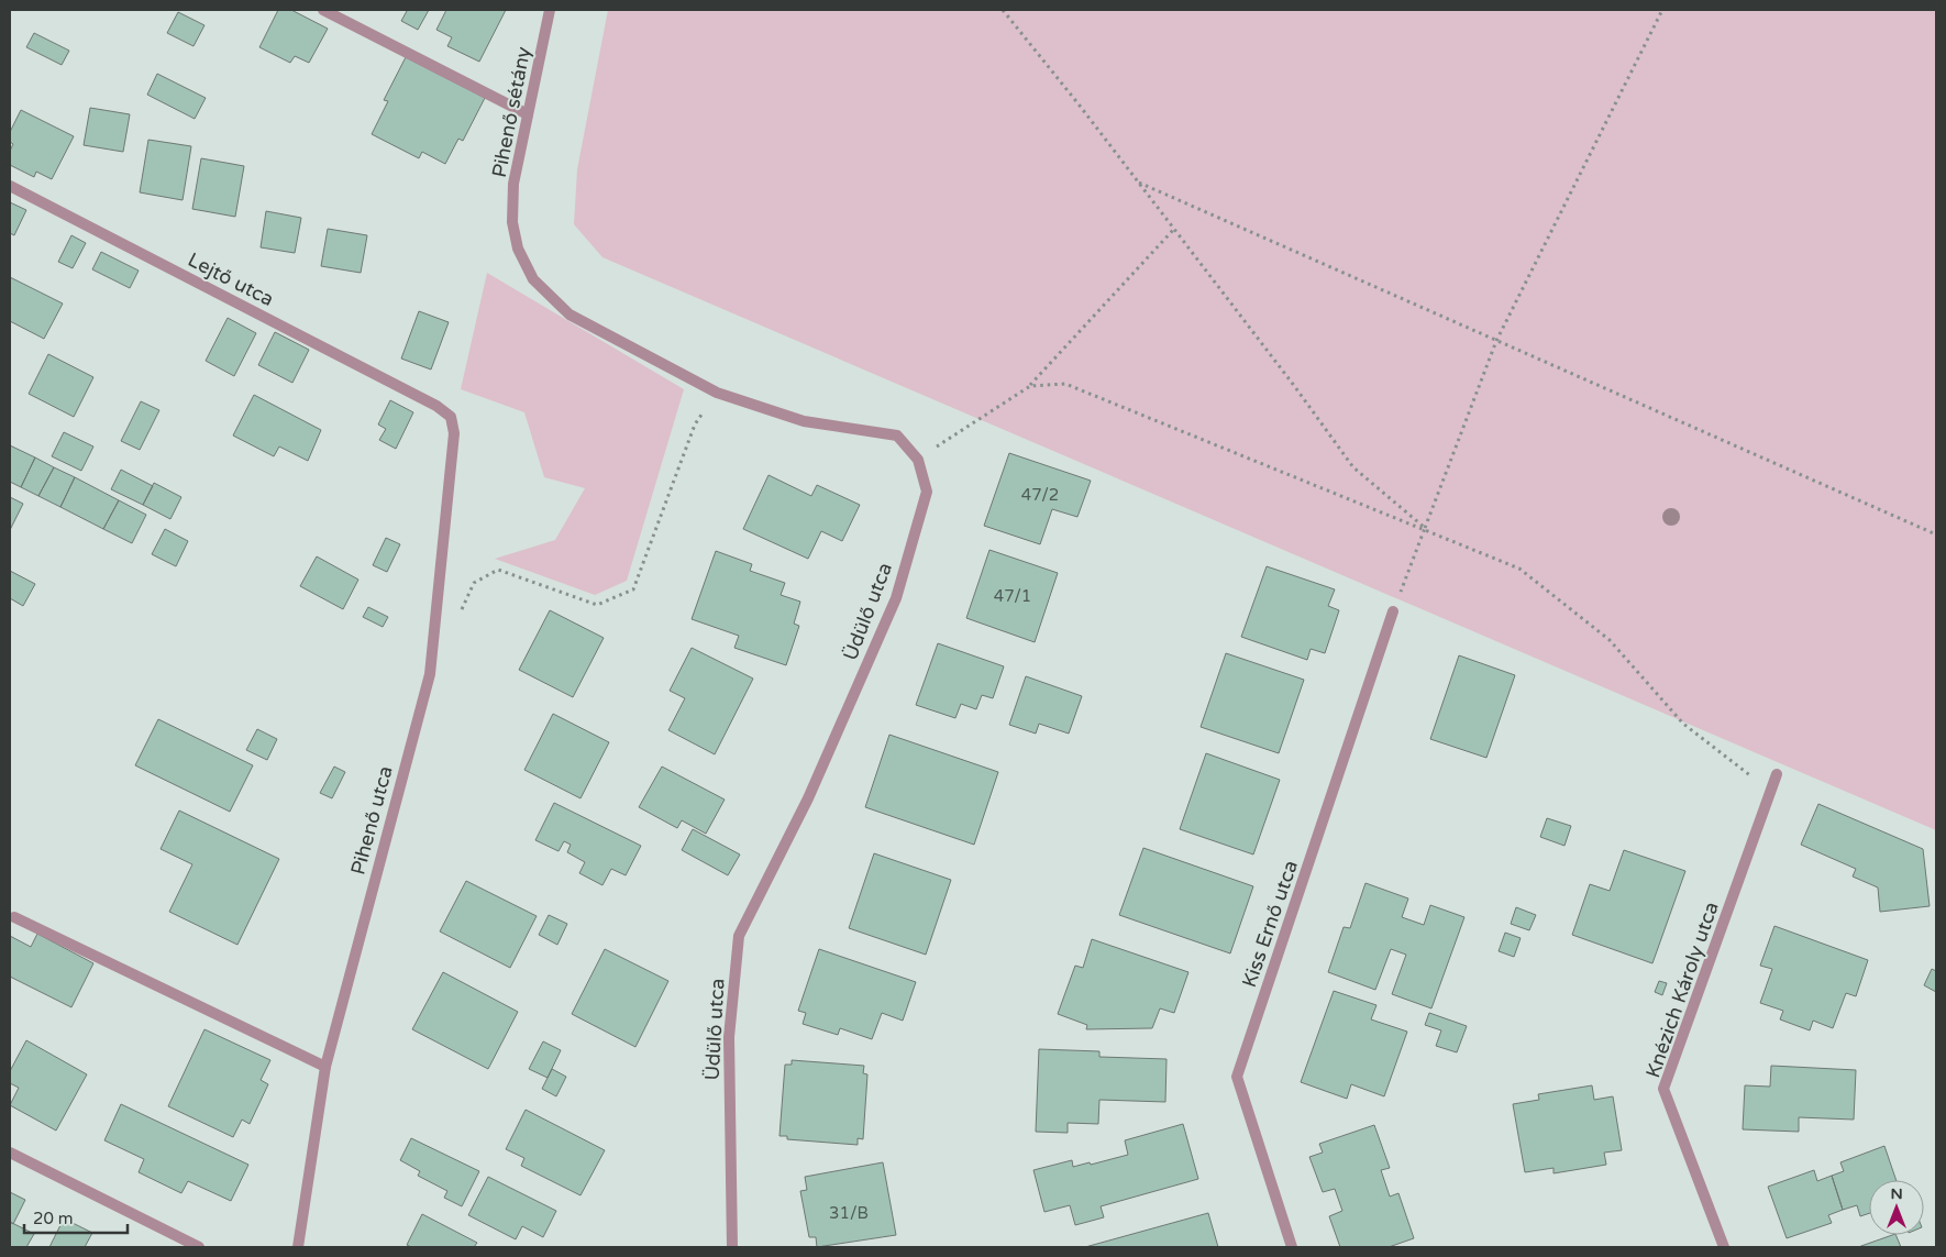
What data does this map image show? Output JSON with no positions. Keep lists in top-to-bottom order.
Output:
{
  "streets": {
    "street": [
      "Pihenő sétány",
      "Lejtő utca",
      "Üdülő utca",
      "Pihenő utca",
      "Kiss Ernő utca",
      "Knézich Károly utca"
    ]
  },
  "crossings": [
    ["Pihenő sétány", "Üdülő utca"],
    ["Lejtő utca", "Pihenő utca"]
  ],
  "house_numbers": ["47/2", "47/1", "31/B"],
  "scale_bar": "20 m",
  "north": "top"
}
